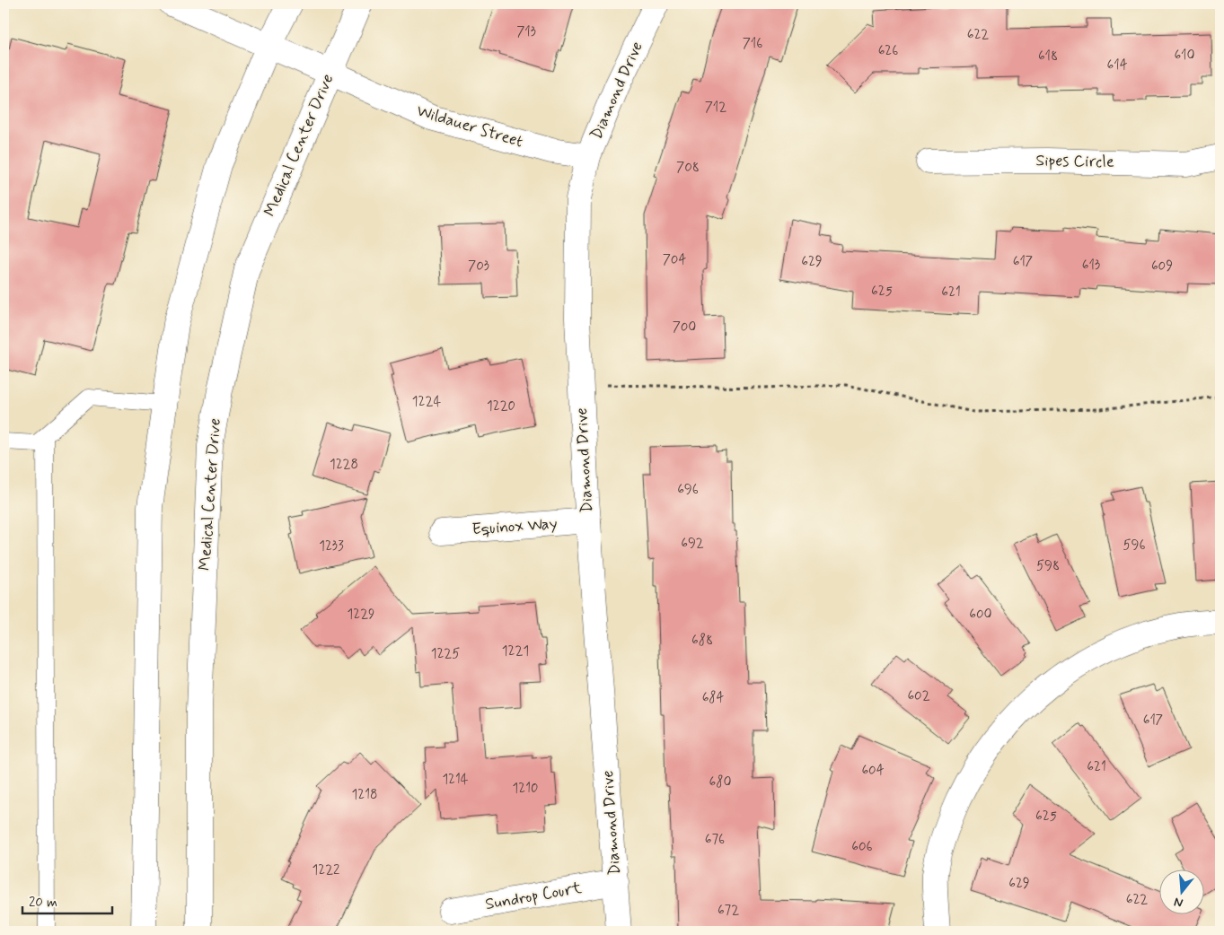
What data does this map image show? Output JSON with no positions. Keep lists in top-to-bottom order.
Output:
{
  "streets": {
    "street": [
      "Diamond Drive",
      "Wildauer Street",
      "Medical Center Drive",
      "Sipes Circle",
      "Equinox Way",
      "Sundrop Court"
    ]
  },
  "crossings": [
    ["Diamond Drive", "Wildauer Street"],
    ["Diamond Drive", "Equinox Way"],
    ["Diamond Drive", "Sundrop Court"],
    ["Wildauer Street", "Medical Center Drive"]
  ],
  "house_numbers": [
    "713",
    "622",
    "716",
    "626",
    "610",
    "618",
    "614",
    "712",
    "708",
    "704",
    "629",
    "617",
    "613",
    "703",
    "609",
    "625",
    "621",
    "700",
    "1224",
    "1220",
    "1228",
    "696",
    "692",
    "596",
    "1233",
    "598",
    "1229",
    "600",
    "688",
    "1221",
    "1225",
    "602",
    "684",
    "617",
    "621",
    "604",
    "1214",
    "680",
    "1210",
    "1218",
    "625",
    "676",
    "606",
    "1222",
    "629",
    "622",
    "672"
  ],
  "scale_bar": "20 m",
  "north": "bottom"
}
